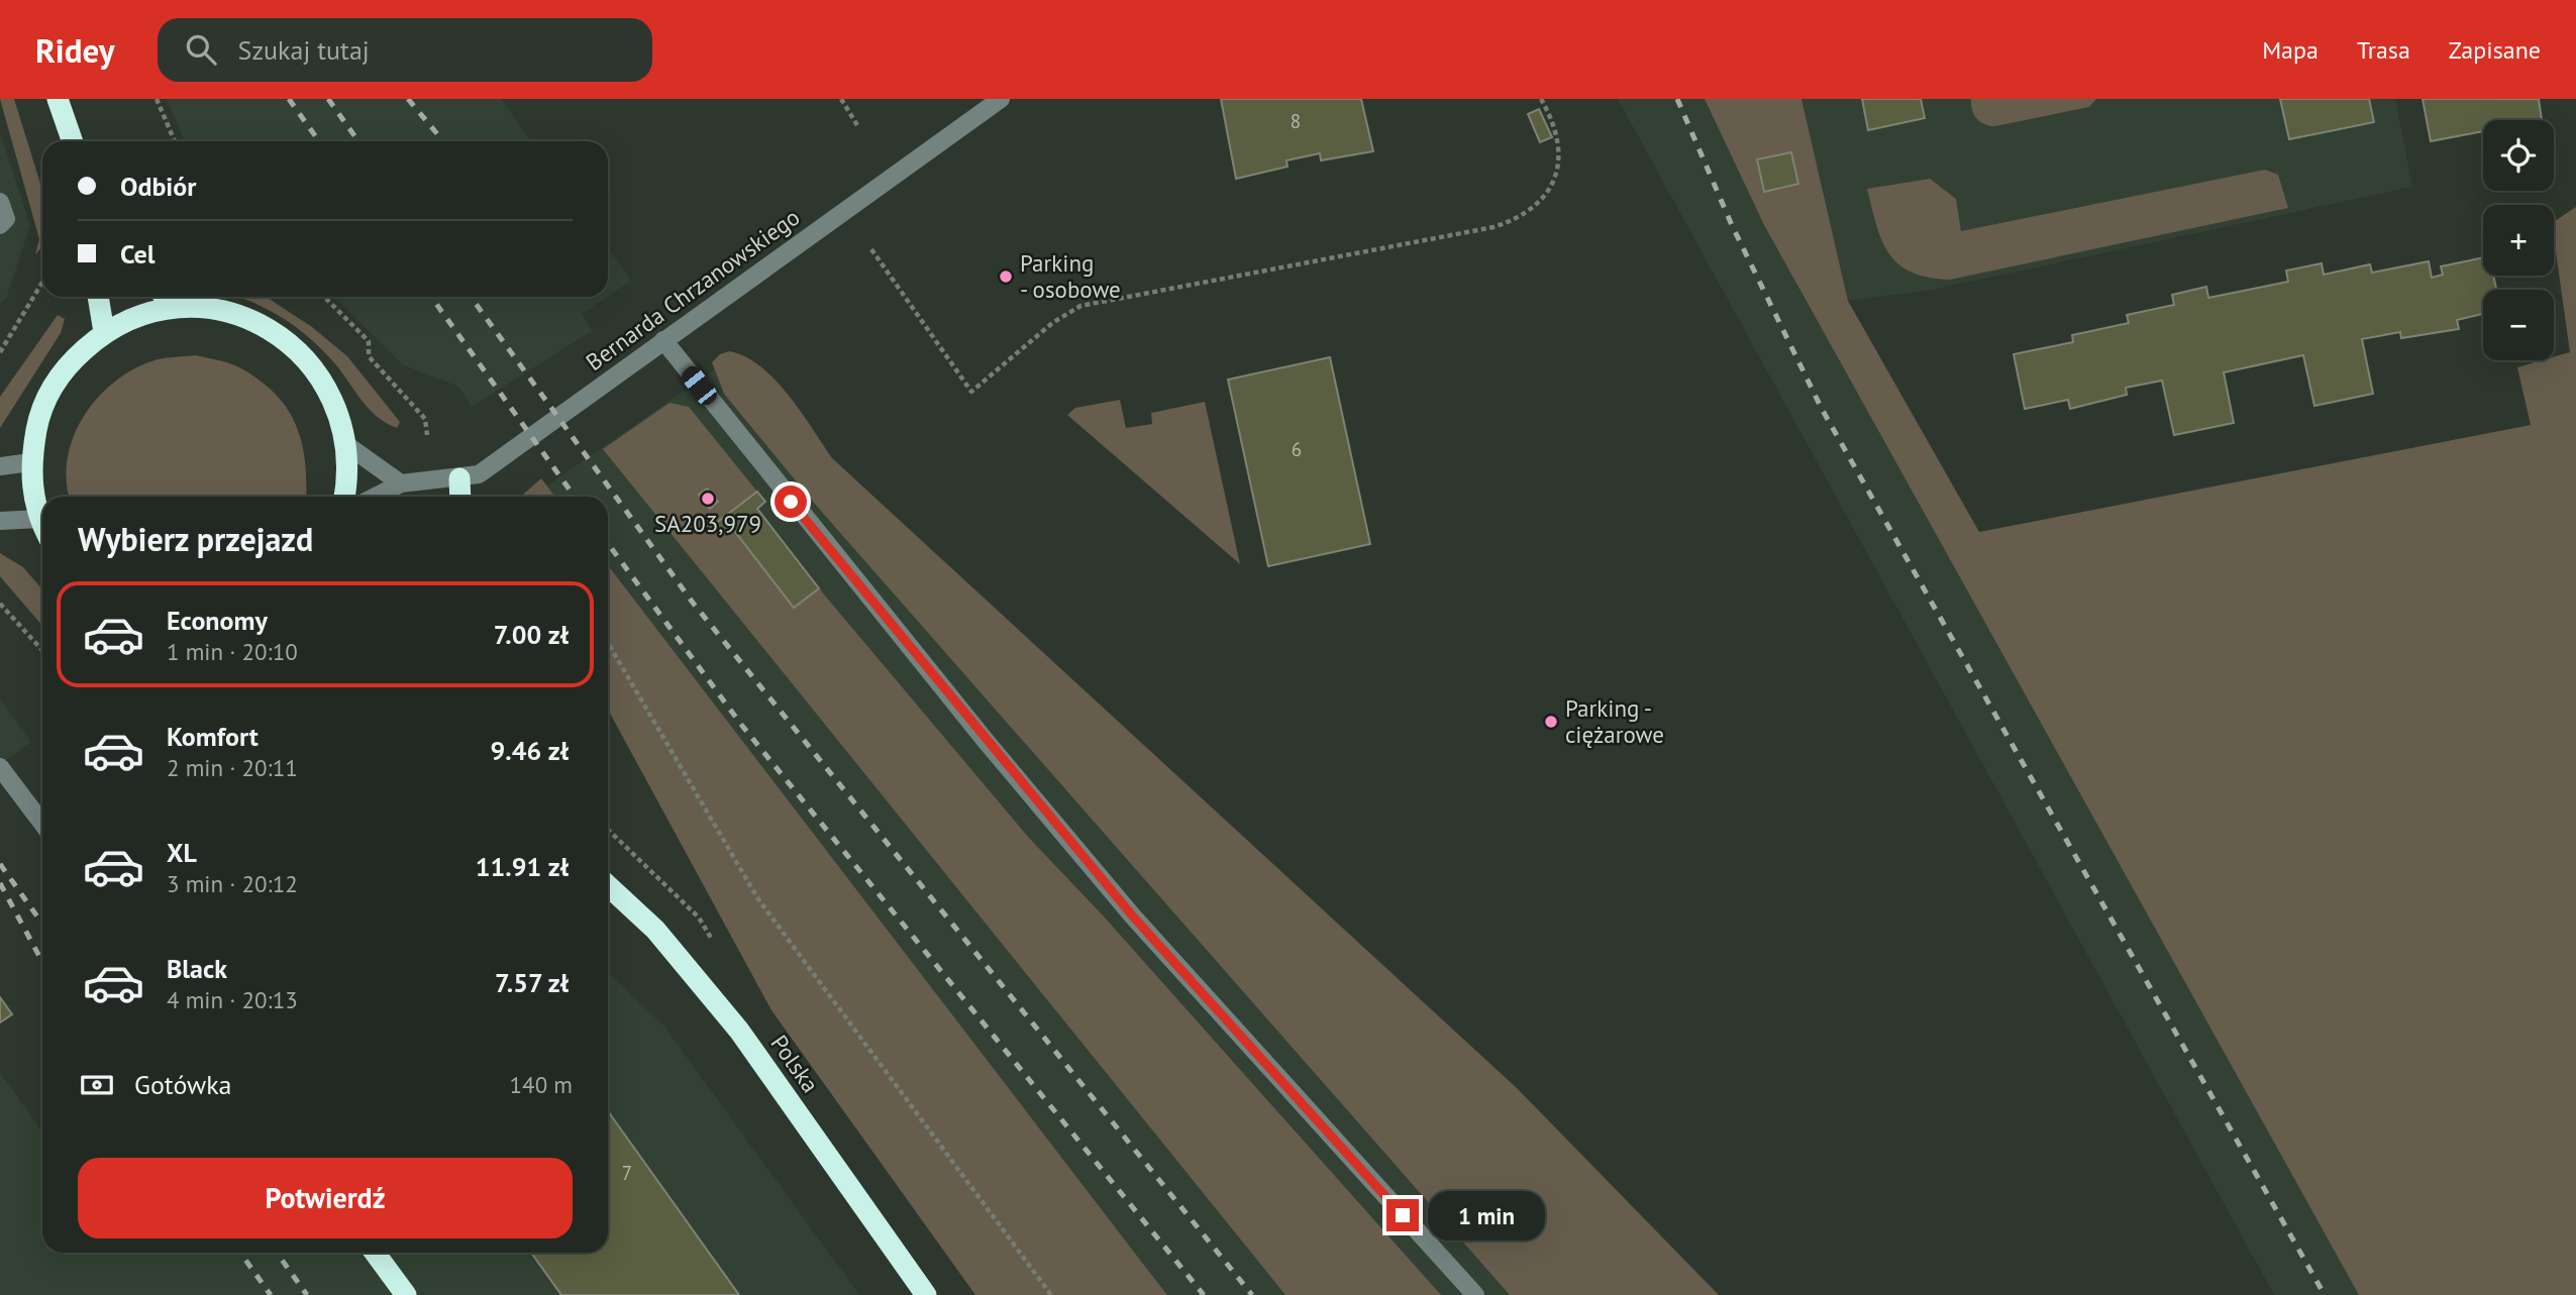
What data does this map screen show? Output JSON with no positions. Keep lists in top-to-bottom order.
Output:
{
  "streets": {
    "highway": ["Polska"],
    "street": ["Bernarda Chrzanowskiego"]
  },
  "places": ["Parking - osobowe", "SA203,979", "Parking - ciężarowe"],
  "house_numbers": ["8", "6", "7"],
  "page": {
    "header": "Ridey",
    "search": "Szukaj tutaj",
    "nav": ["Mapa", "Trasa", "Zapisane"],
    "map_buttons": ["+", "−"],
    "banner": ["Odbiór", "Cel"],
    "heading": "Wybierz przejazd",
    "list": [
      {
        "name": "Economy",
        "note": "1 min · 20:10",
        "value": "7.00 zł"
      },
      {
        "name": "Komfort",
        "note": "2 min · 20:11",
        "value": "9.46 zł"
      },
      {
        "name": "XL",
        "note": "3 min · 20:12",
        "value": "11.91 zł"
      },
      {
        "name": "Black",
        "note": "4 min · 20:13",
        "value": "7.57 zł"
      }
    ],
    "pay": ["Gotówka", "140 m"],
    "buttons": "Potwierdź",
    "bubble": "1 min"
  }
}
